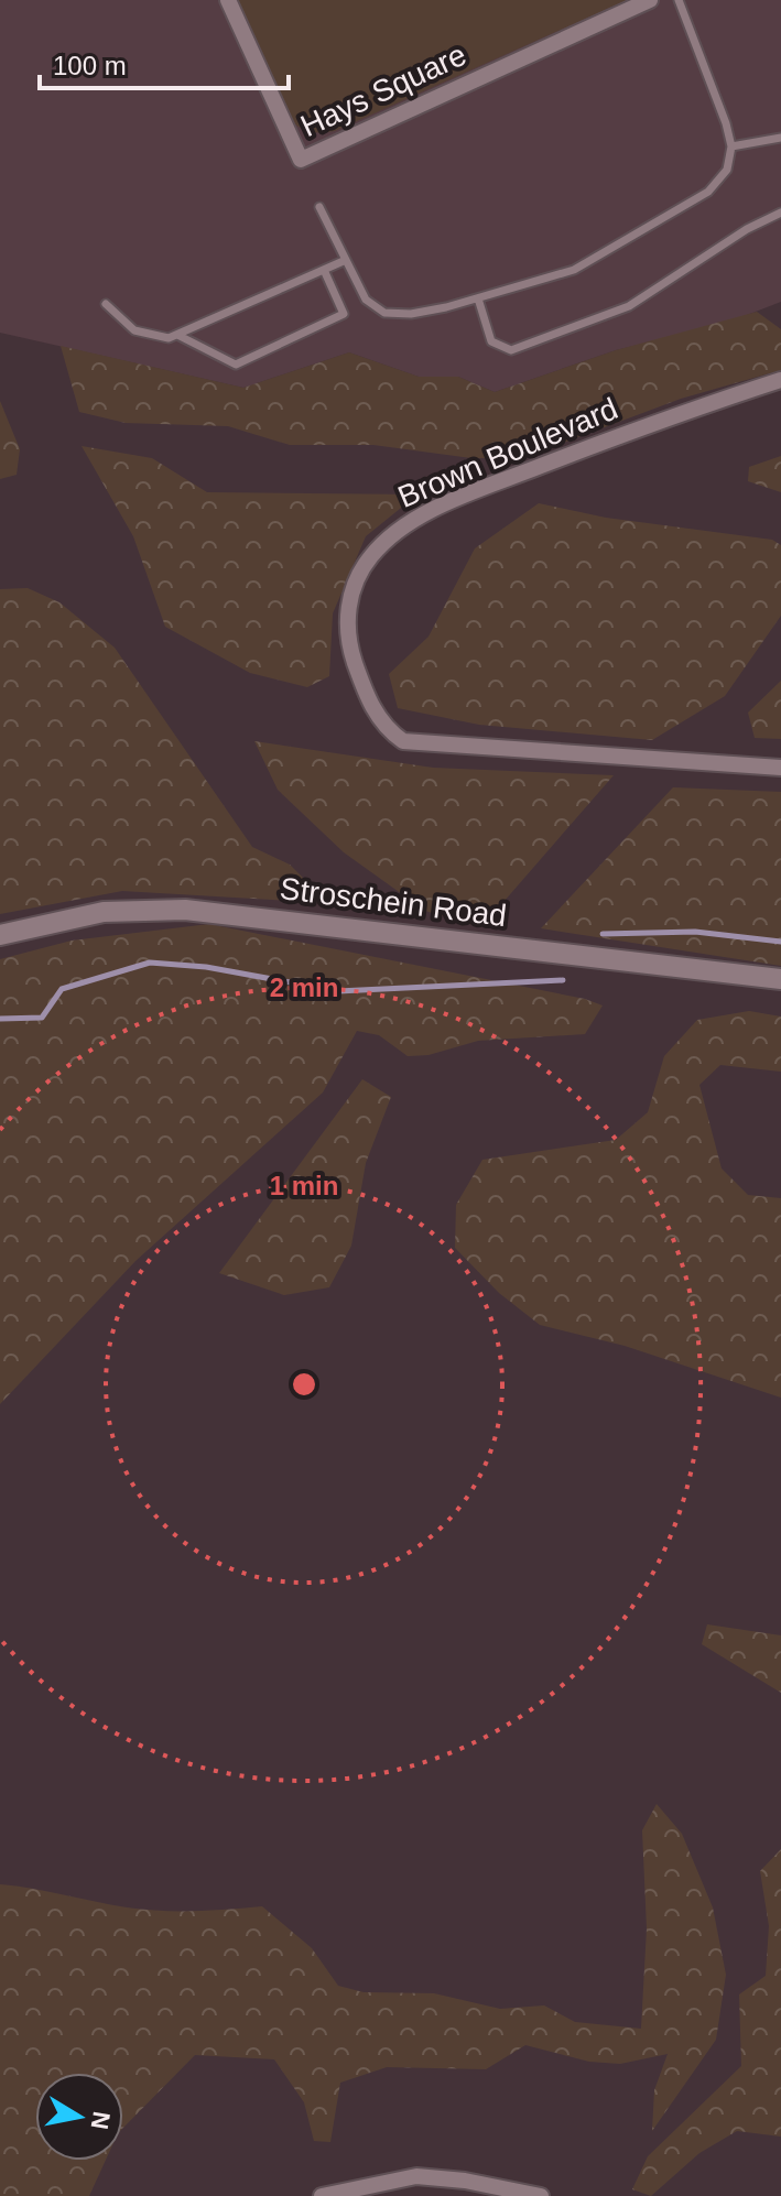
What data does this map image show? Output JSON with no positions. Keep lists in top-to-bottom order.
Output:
{
  "streets": {
    "street": ["Hays Square", "Brown Boulevard", "Stroschein Road"]
  },
  "scale_bar": "100 m",
  "north": "right",
  "rings": ["2 min", "1 min"]
}
